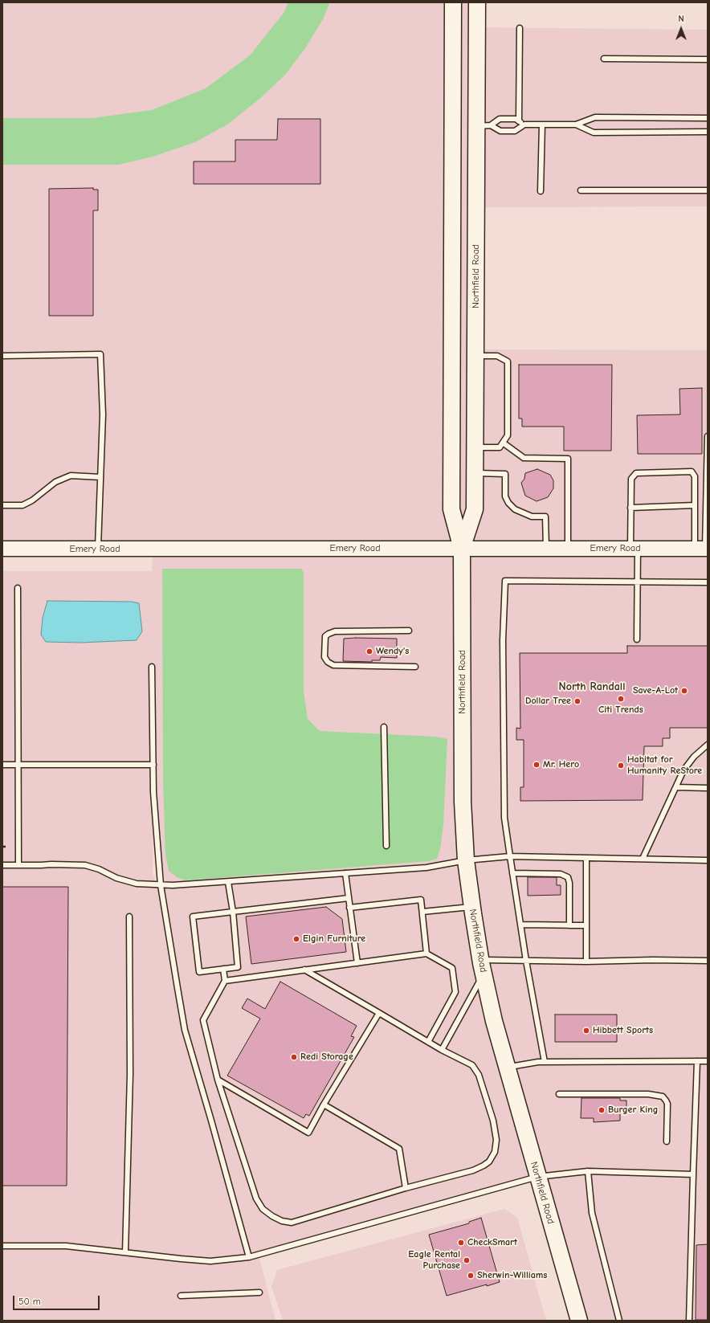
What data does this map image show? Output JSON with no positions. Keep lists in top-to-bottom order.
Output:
{
  "streets": {
    "main road": ["Northfield Road", "Emery Road"]
  },
  "crossings": [
    ["Northfield Road", "Emery Road"]
  ],
  "districts": ["North Randall"],
  "places": [
    "Wendy's",
    "Save-A-Lot",
    "Citi Trends",
    "Dollar Tree",
    "Mr. Hero",
    "Habitat for Humanity ReStore",
    "Elgin Furniture",
    "Hibbett Sports",
    "Redi Storage",
    "Burger King",
    "CheckSmart",
    "Eagle Rental Purchase",
    "Sherwin-Williams"
  ],
  "scale_bar": "50 m",
  "north": "top"
}
